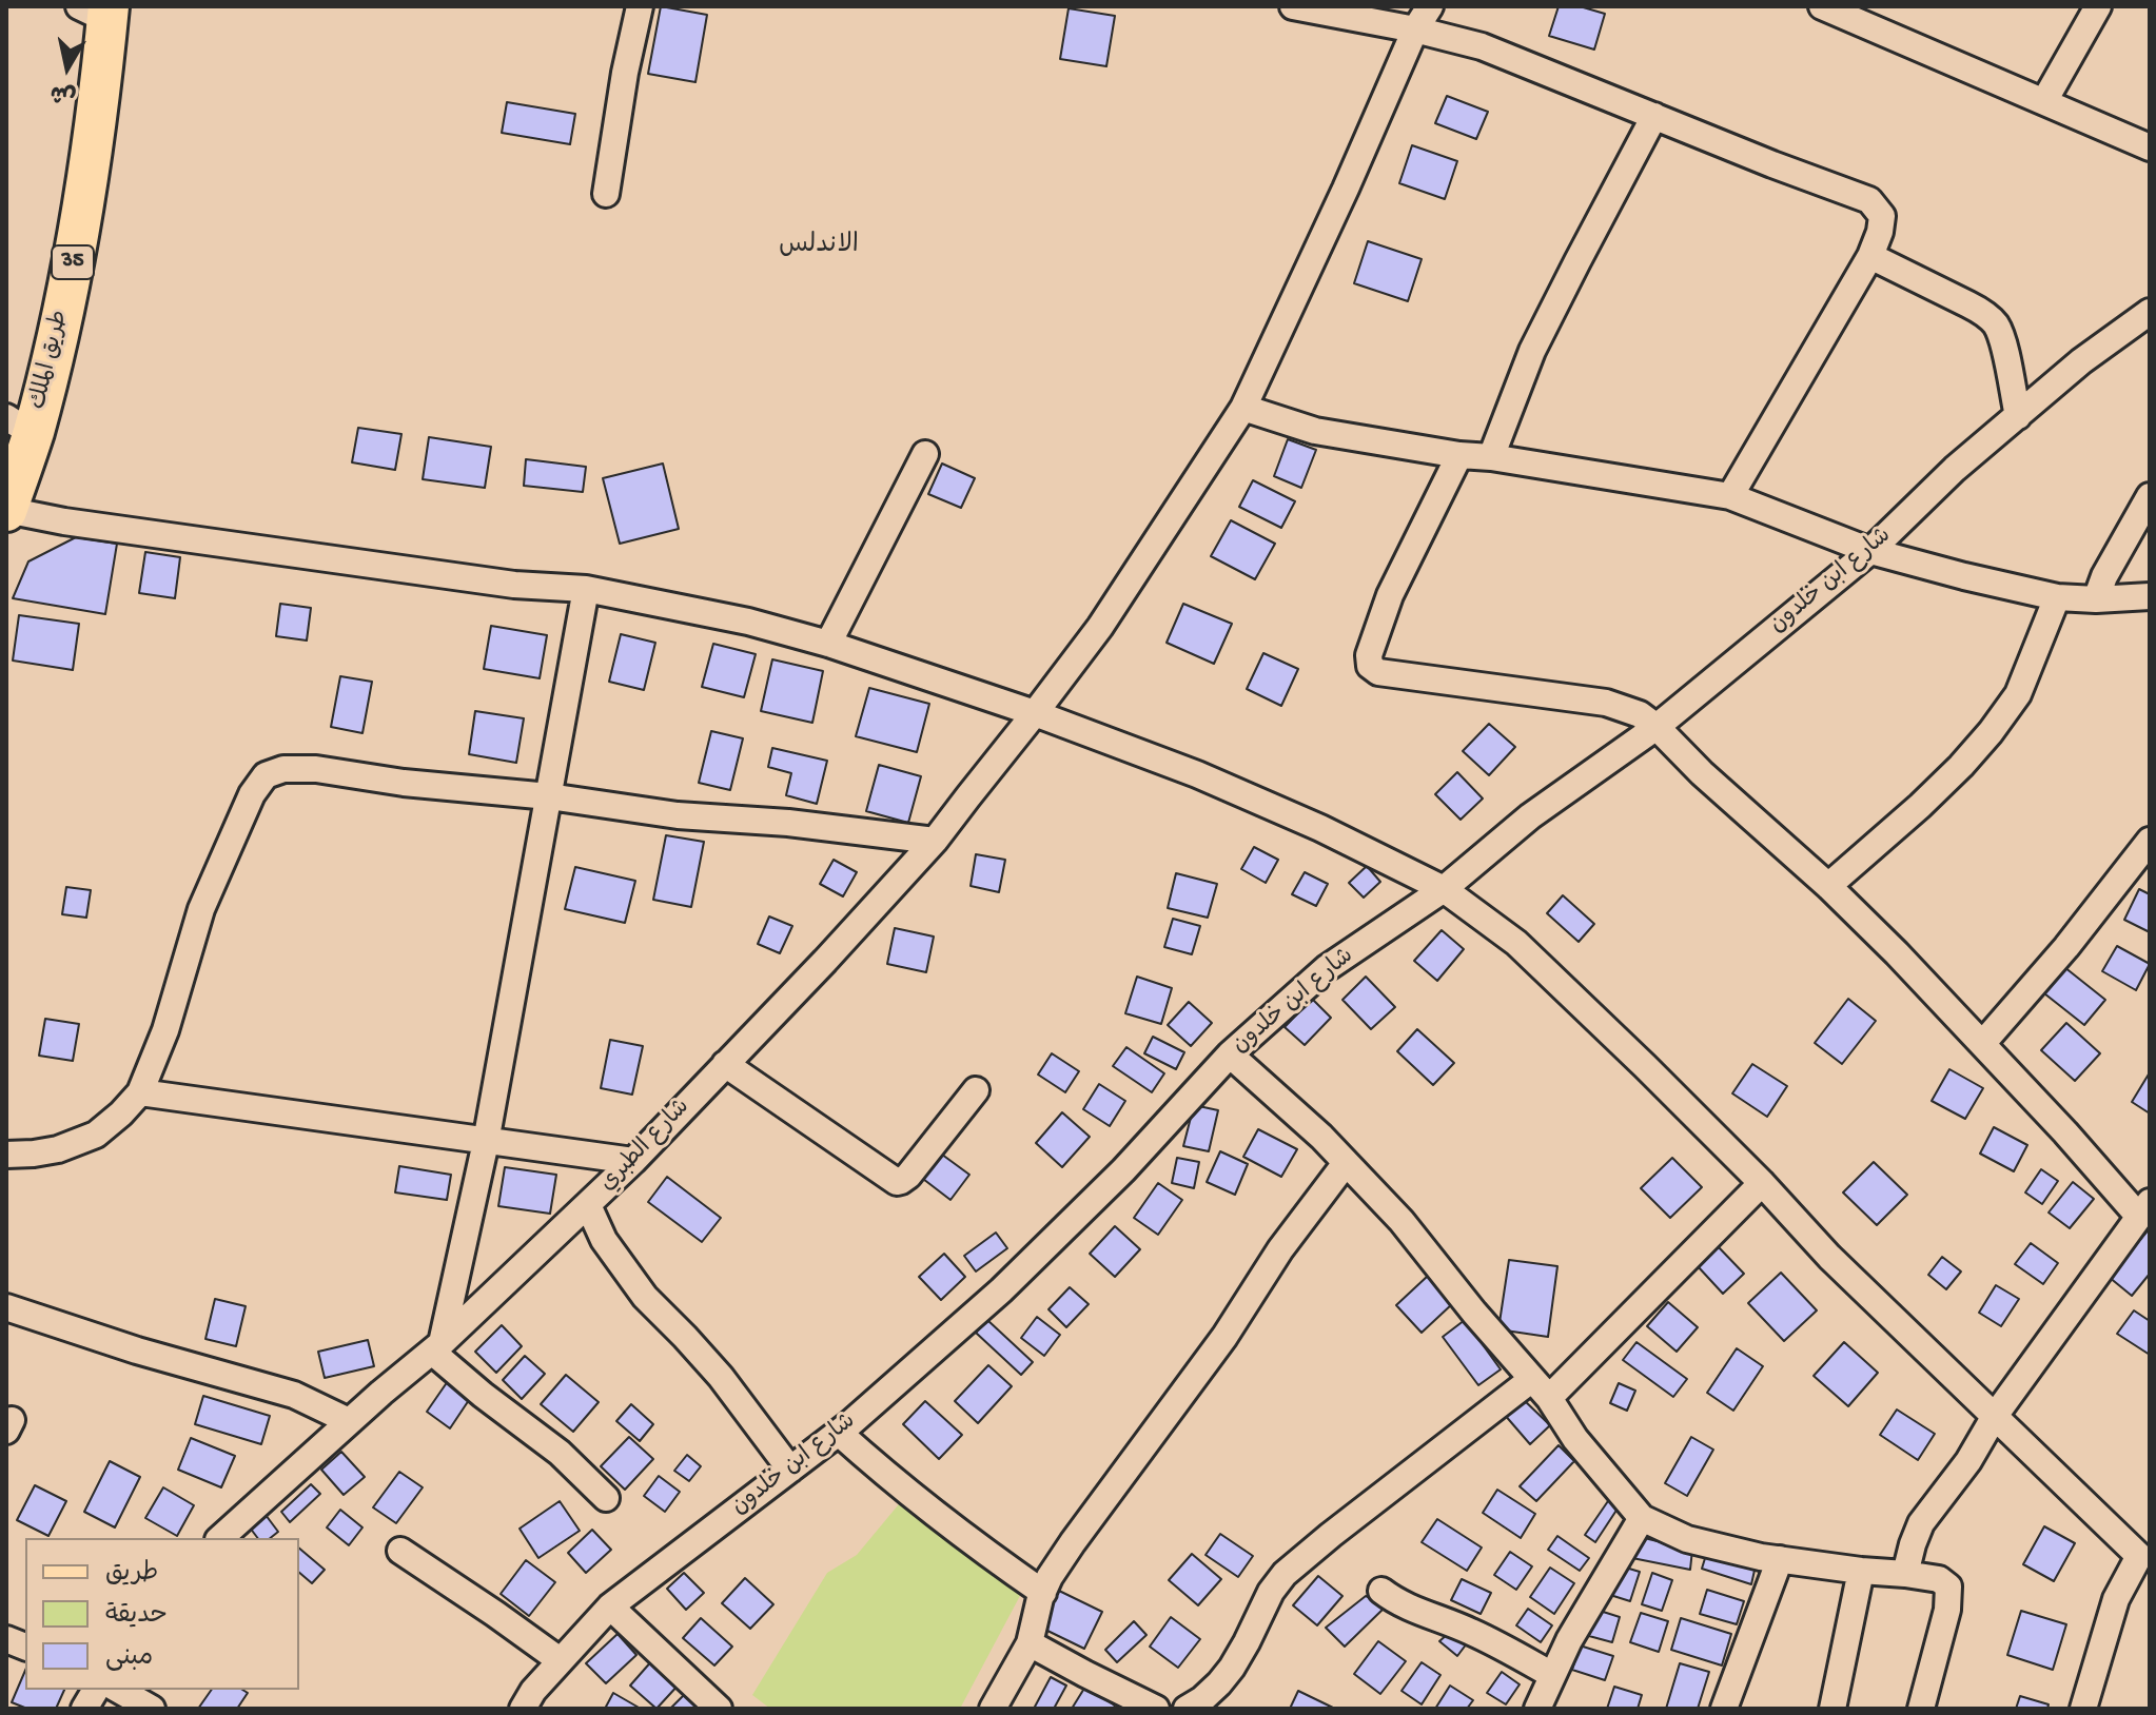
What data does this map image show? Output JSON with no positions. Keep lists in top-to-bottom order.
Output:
{
  "streets": {
    "main road": ["35", "طريق الملك"],
    "street": ["شارع ابن خلدون", "شارع الطبري"]
  },
  "districts": ["الاندلس"],
  "legend": ["طريق", "حديقة", "مبنى"],
  "north": "bottom"
}
